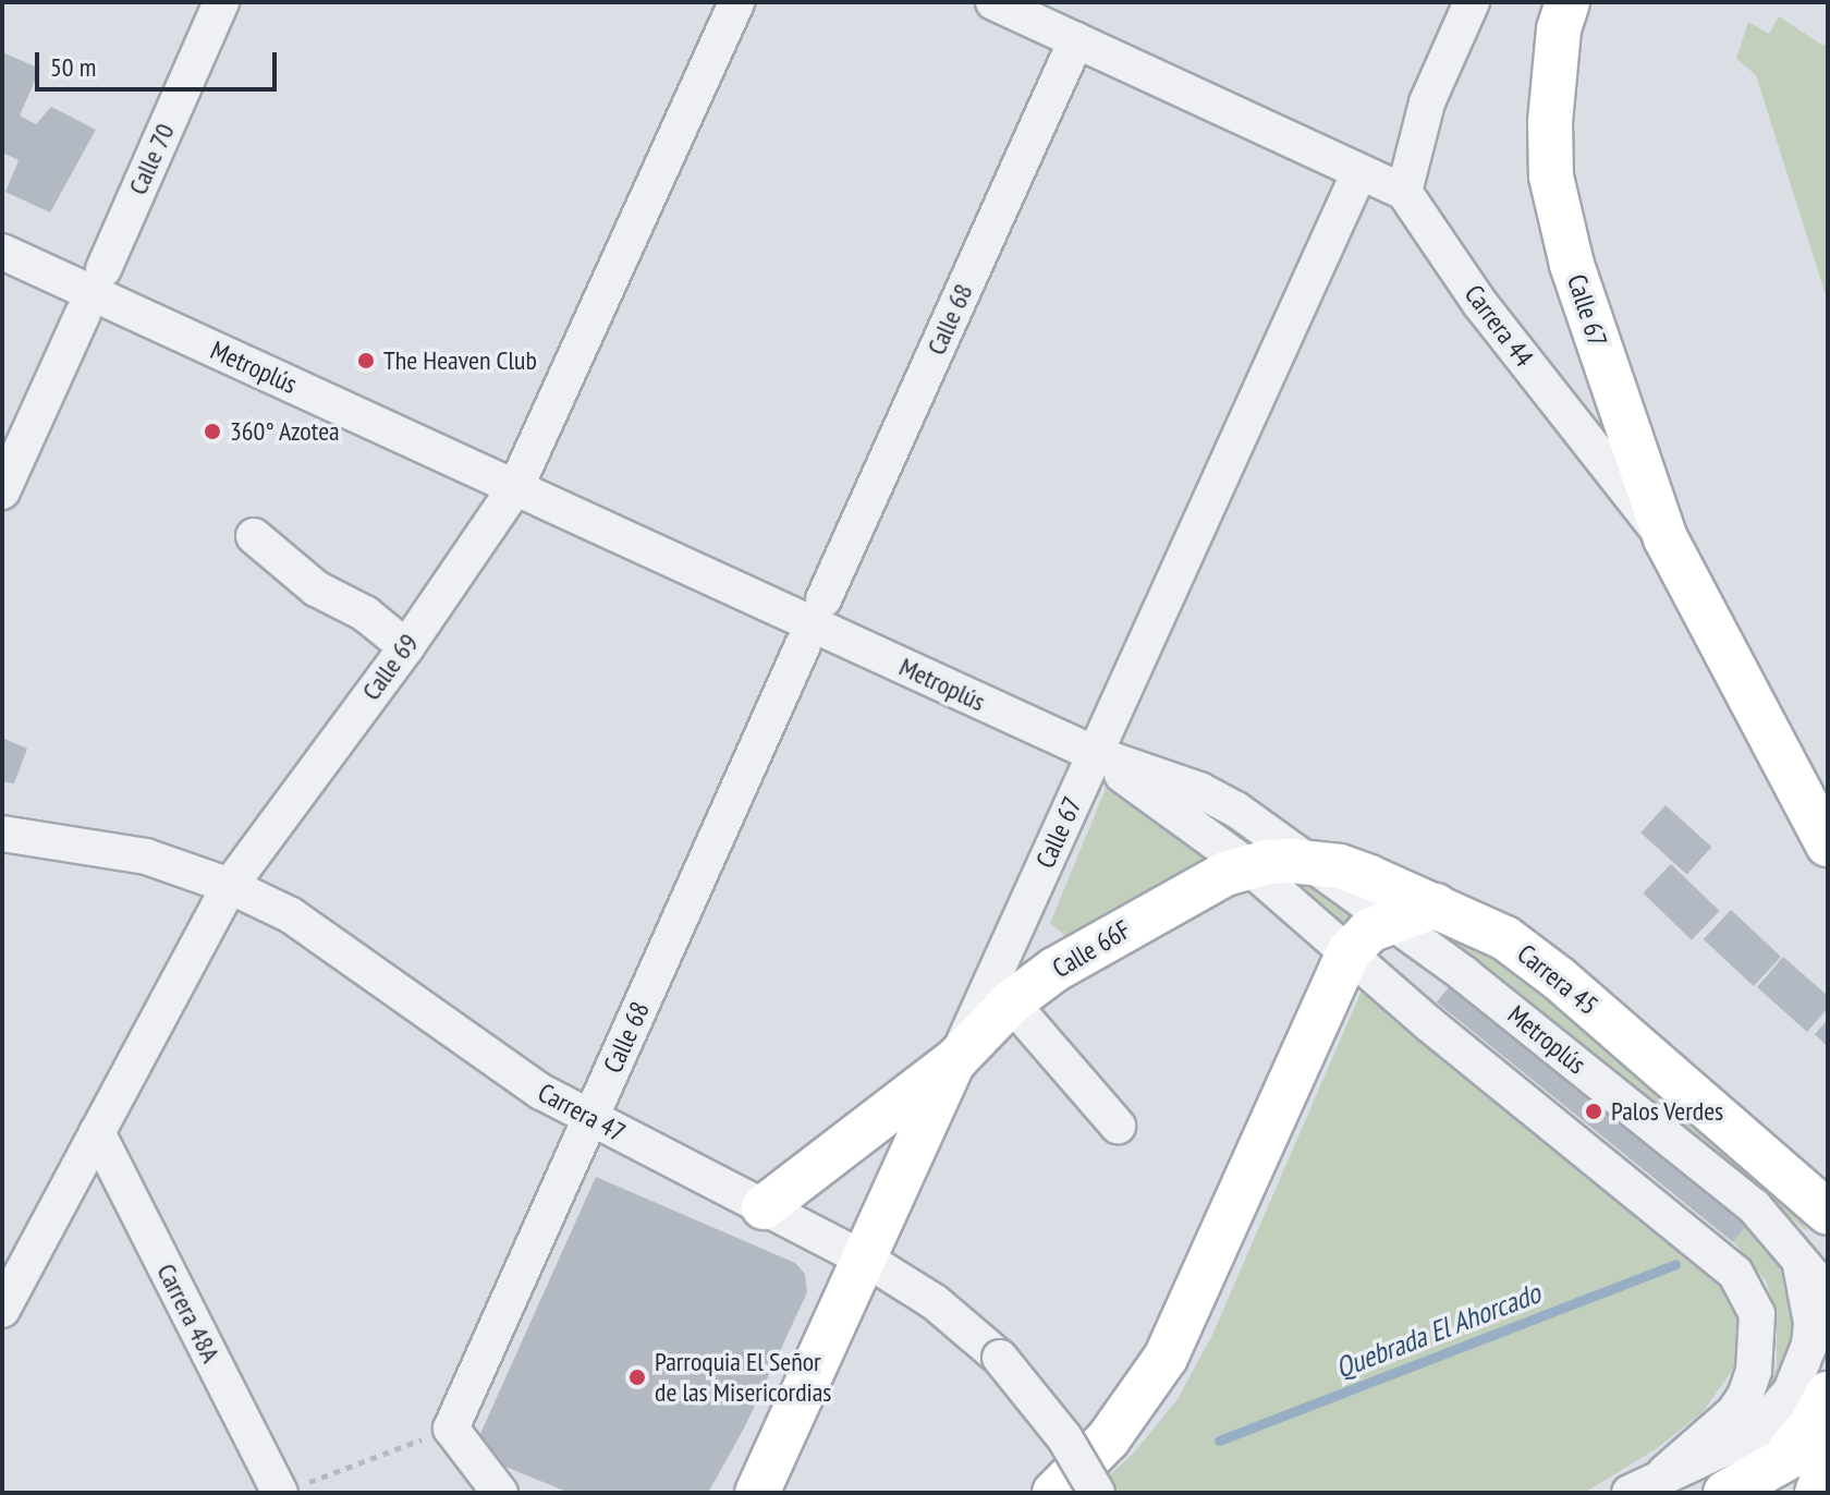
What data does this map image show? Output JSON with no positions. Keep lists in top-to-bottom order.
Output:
{
  "streets": {
    "main road": [
      "Calle 67",
      "Carrera 44",
      "Calle 66F",
      "Carrera 45"
    ],
    "street": [
      "Calle 70",
      "Calle 68",
      "Metroplús",
      "Calle 69",
      "Carrera 47",
      "Carrera 48A"
    ]
  },
  "crossings": [
    ["Calle 67", "Carrera 44"],
    ["Calle 67", "Metroplús"],
    ["Calle 67", "Calle 66F"],
    ["Calle 67", "Carrera 47"],
    ["Calle 68", "Carrera 47"],
    ["Metroplús", "Calle 69"],
    ["Metroplús", "Carrera 45"],
    ["Calle 69", "Carrera 47"],
    ["Calle 69", "Carrera 48A"],
    ["Calle 66F", "Carrera 45"]
  ],
  "water": ["Quebrada El Ahorcado"],
  "places": [
    "The Heaven Club",
    "360° Azotea",
    "Palos Verdes",
    "Parroquia El Señor de las Misericordias"
  ],
  "scale_bar": "50 m"
}
